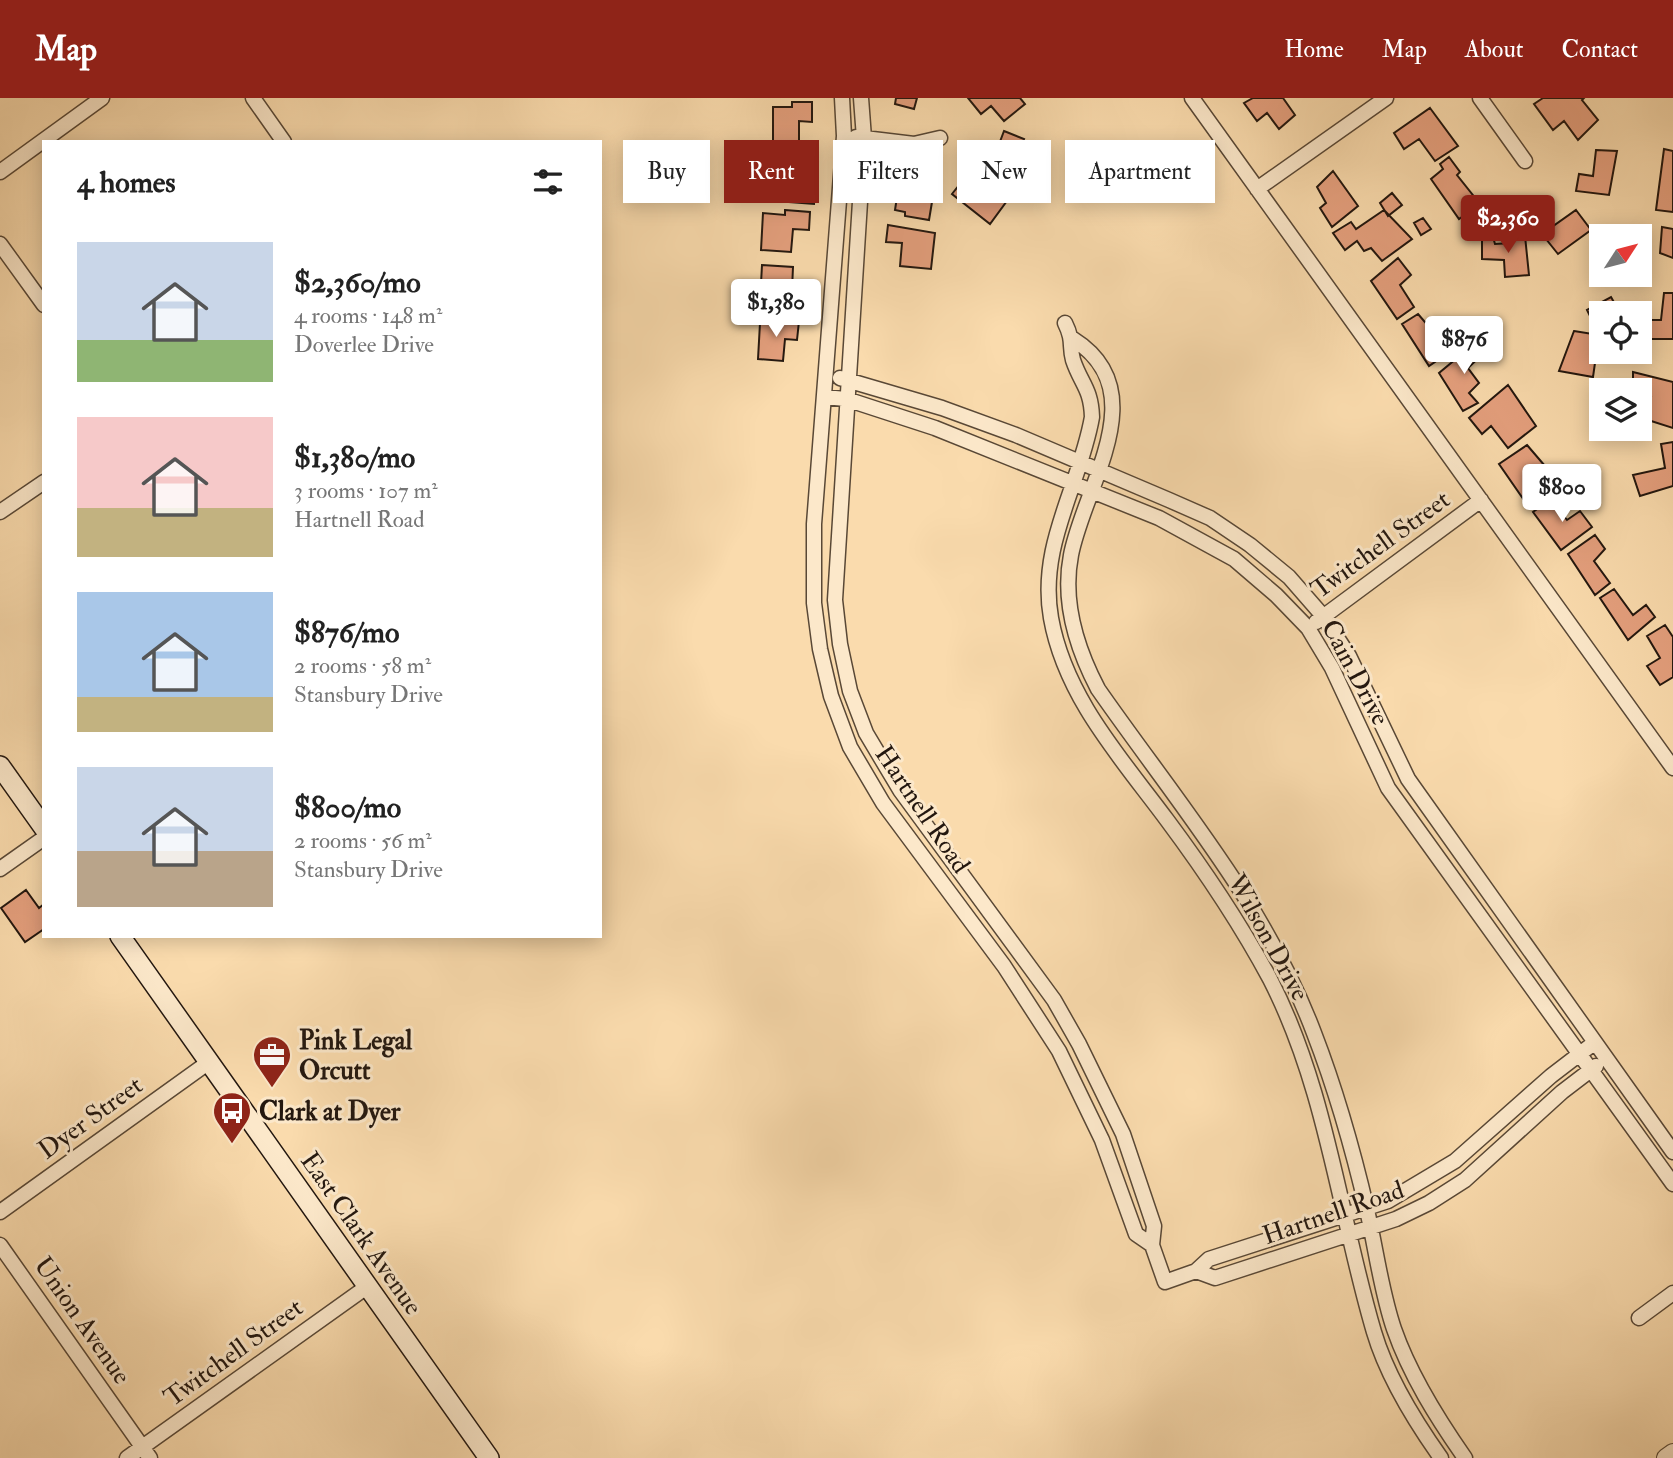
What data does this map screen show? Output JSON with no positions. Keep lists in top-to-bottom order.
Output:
{
  "streets": {
    "main road": ["East Clark Avenue"],
    "street": [
      "Twitchell Street",
      "Cain Drive",
      "Hartnell Road",
      "Wilson Drive",
      "Dyer Street",
      "Union Avenue"
    ]
  },
  "crossings": [
    ["Twitchell Street", "Cain Drive"],
    ["Twitchell Street", "East Clark Avenue"],
    ["Twitchell Street", "Union Avenue"],
    ["Cain Drive", "Hartnell Road"],
    ["Cain Drive", "Wilson Drive"],
    ["Hartnell Road", "Wilson Drive"],
    ["Dyer Street", "East Clark Avenue"]
  ],
  "places": {
    "office": ["Pink Legal Orcutt"],
    "bus stop": ["Clark at Dyer"]
  },
  "north": "top right",
  "page": {
    "header": "Map",
    "nav": [
      "Home",
      "Map",
      "About",
      "Contact"
    ],
    "chip": [
      "Buy",
      "Rent",
      "Filters",
      "New",
      "Apartment"
    ],
    "heading": "4 homes",
    "price": [
      "$2,360",
      "$1,380",
      "$876",
      "$800"
    ],
    "list": [
      {
        "name": "$2,360/mo",
        "note": "4 rooms · 148 m² · Doverlee Drive"
      },
      {
        "name": "$1,380/mo",
        "note": "3 rooms · 107 m² · Hartnell Road"
      },
      {
        "name": "$876/mo",
        "note": "2 rooms · 58 m² · Stansbury Drive"
      },
      {
        "name": "$800/mo",
        "note": "2 rooms · 56 m² · Stansbury Drive"
      }
    ]
  }
}
